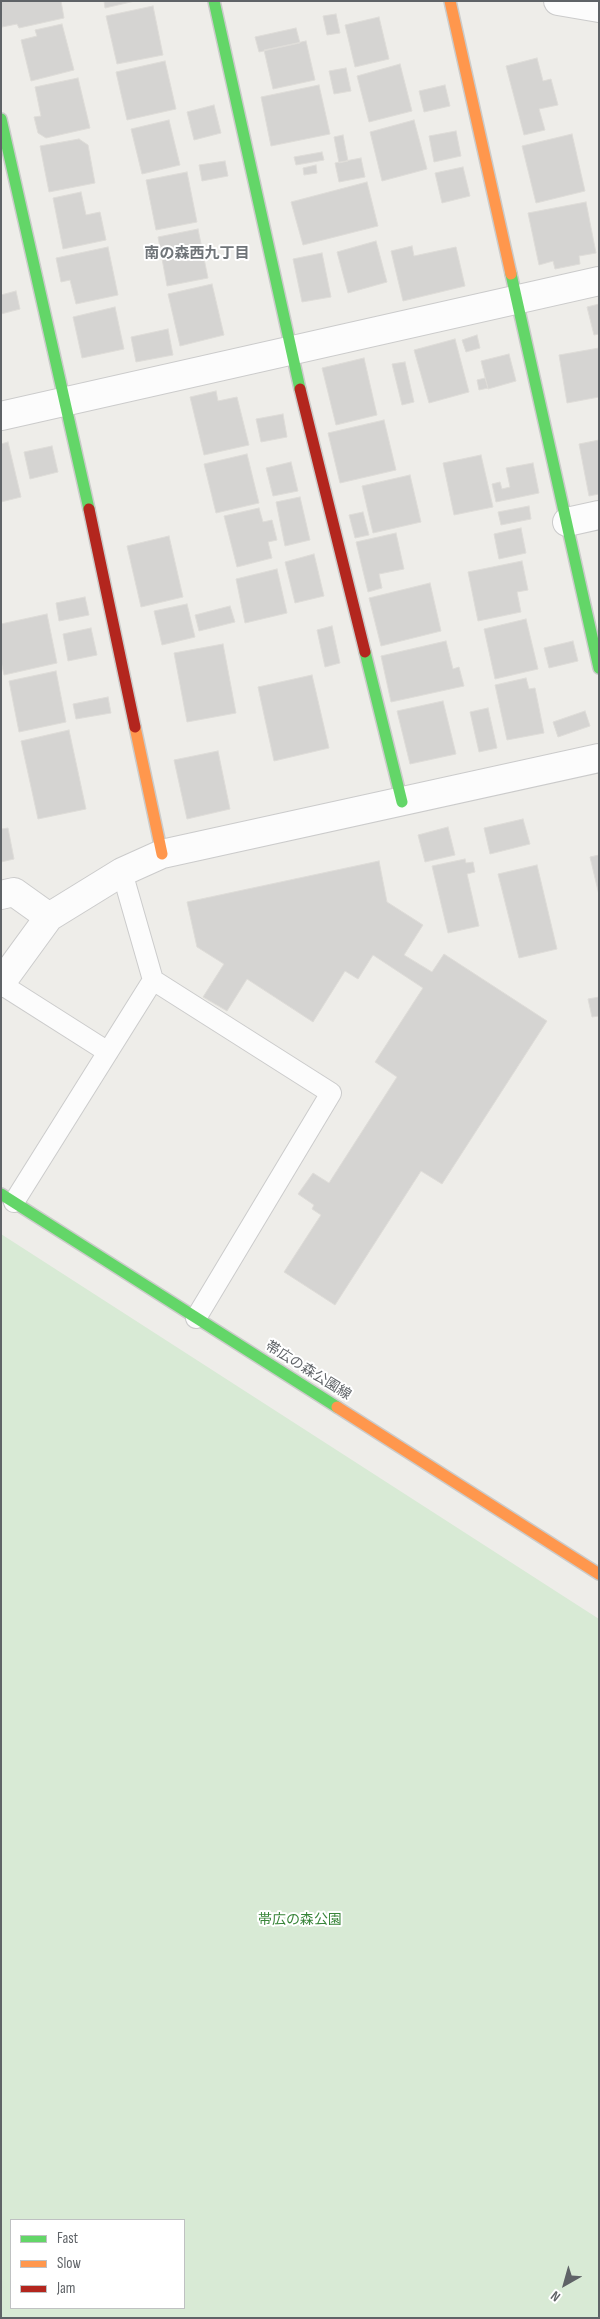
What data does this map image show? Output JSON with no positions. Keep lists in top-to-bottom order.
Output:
{
  "streets": {
    "street": ["帯広の森公園線"]
  },
  "districts": ["南の森西九丁目"],
  "parks": ["帯広の森公園"],
  "legend": ["Fast", "Slow", "Jam"],
  "north": "bottom left"
}
